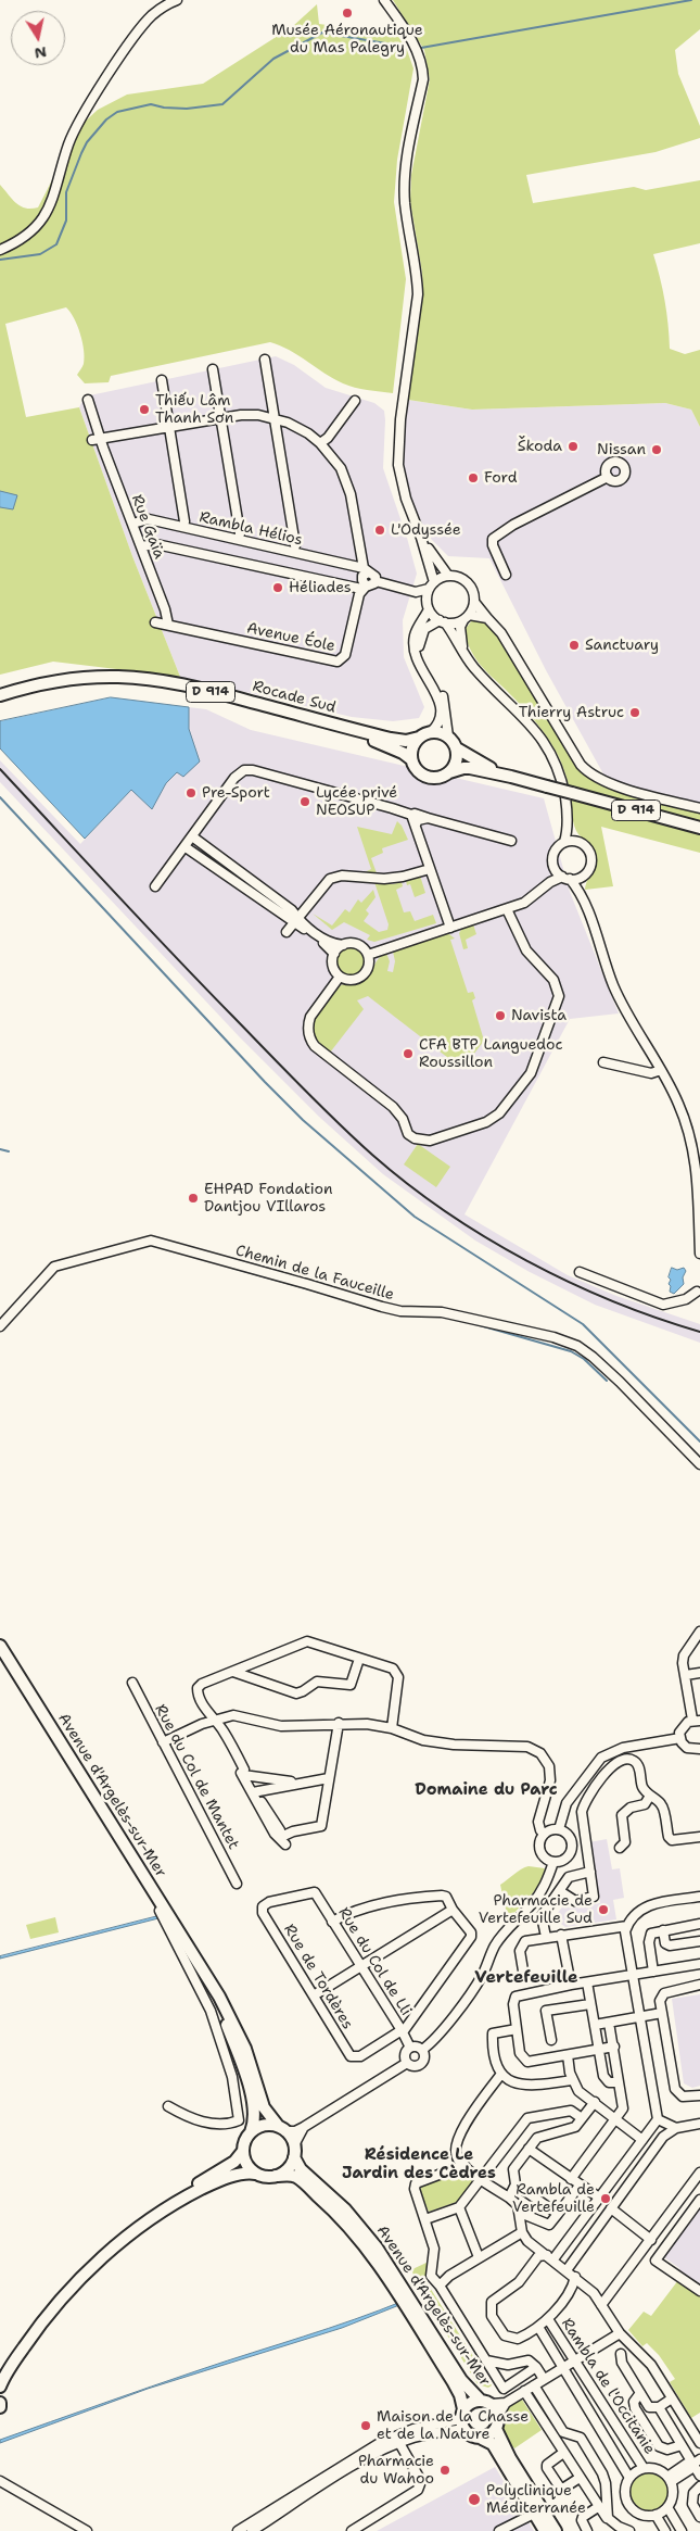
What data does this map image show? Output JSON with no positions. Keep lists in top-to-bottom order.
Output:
{
  "streets": {
    "main road": ["D 914", "Rocade Sud", "Avenue d'Argelès-sur-Mer"],
    "street": [
      "Rue Gaïa",
      "Rambla Hélios",
      "Avenue Éole",
      "Chemin de la Fauceille",
      "Rue du Col de Mantet",
      "Rue du Col de Lli",
      "Rue de Tordères",
      "Rambla de l'Occitanie"
    ]
  },
  "crossings": [
    ["Rue Gaïa", "Rambla Hélios"],
    ["Rue Gaïa", "Avenue Éole"],
    ["D 914", "Rocade Sud"],
    ["Rue du Col de Lli", "Rue de Tordères"]
  ],
  "districts": ["Domaine du Parc", "Vertefeuille", "Résidence Le Jardin des Cèdres"],
  "places": [
    "Musée Aéronautique du Mas Palegry",
    "Thiếu Lâm Thanh Sơn",
    "Škoda",
    "Nissan",
    "Ford",
    "L'Odyssée",
    "Héliades",
    "Sanctuary",
    "Thierry Astruc",
    "Pre-Sport",
    "Lycée privé NEOSUP",
    "Navista",
    "CFA BTP Languedoc Roussillon",
    "EHPAD Fondation Dantjou VIllaros",
    "Pharmacie de Vertefeuille Sud",
    "Rambla de Vertefeuille",
    "Maison de la Chasse et de la Nature",
    "Pharmacie du Wahoo",
    "Polyclinique Méditerranée"
  ],
  "north": "bottom"
}
